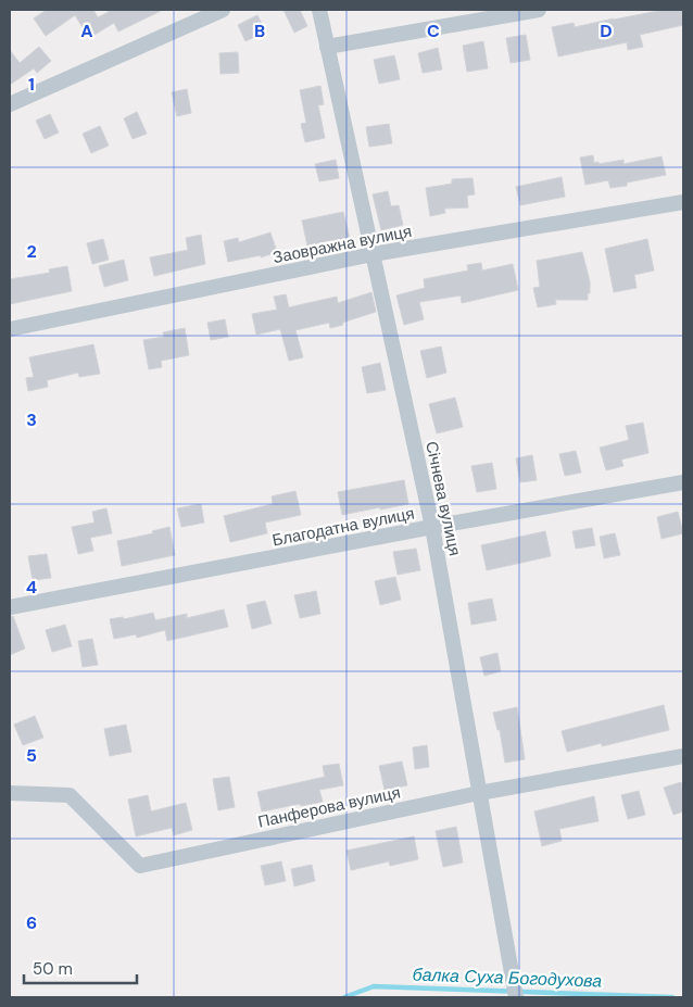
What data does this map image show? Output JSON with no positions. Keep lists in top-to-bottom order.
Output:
{
  "streets": {
    "street": [
      "Заовражна вулиця",
      "Січнева вулиця",
      "Благодатна вулиця",
      "Панферова вулиця"
    ]
  },
  "crossings": [
    ["Заовражна вулиця", "Січнева вулиця"],
    ["Січнева вулиця", "Благодатна вулиця"],
    ["Січнева вулиця", "Панферова вулиця"]
  ],
  "water": ["балка Суха Богодухова"],
  "scale_bar": "50 m",
  "grid": {
    "columns": [
      "A",
      "B",
      "C",
      "D"
    ],
    "rows": [
      "1",
      "2",
      "3",
      "4",
      "5",
      "6"
    ]
  }
}
